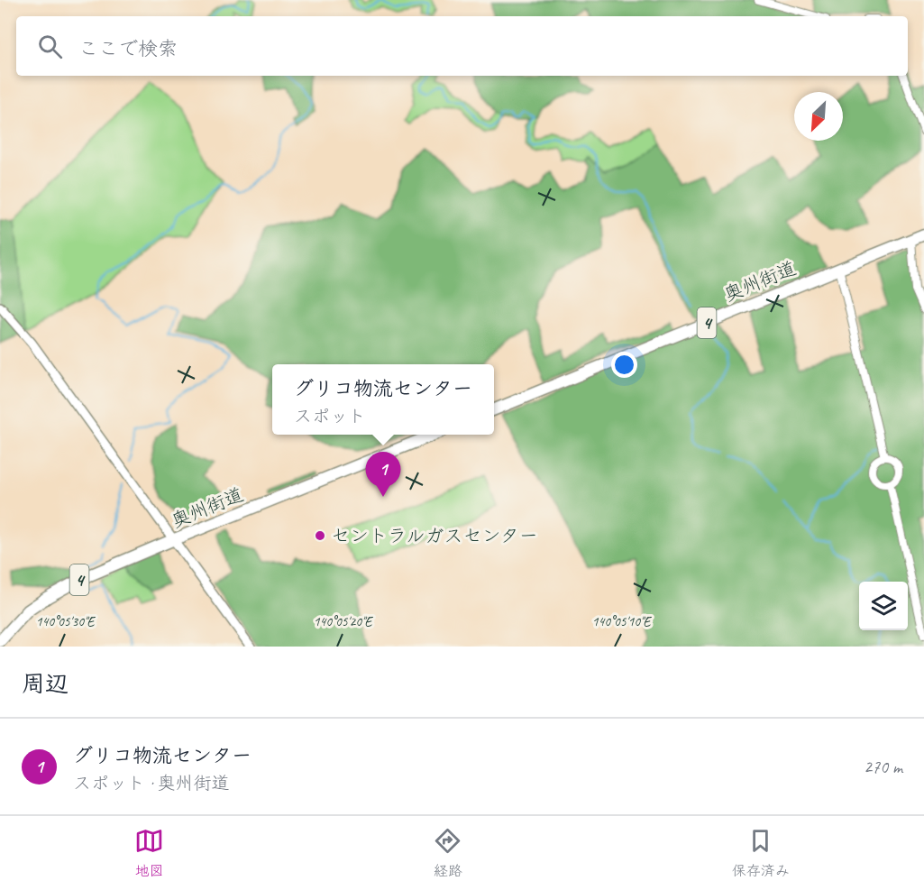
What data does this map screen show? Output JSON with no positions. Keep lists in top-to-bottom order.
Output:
{
  "streets": {
    "highway": ["奥州街道", "4"]
  },
  "places": ["セントラルガスセンター"],
  "north": "bottom left",
  "page": {
    "search": "ここで検索",
    "popup": ["グリコ物流センター", "スポット"],
    "pins": "1",
    "heading": "周辺",
    "list": [
      {
        "mark": "1",
        "name": "グリコ物流センター",
        "note": "スポット · 奥州街道",
        "value": "270 m"
      }
    ],
    "nav": ["地図", "経路", "保存済み"]
  },
  "coordinates": ["140°05'30\"E", "140°05'20\"E", "140°05'10\"E"]
}
